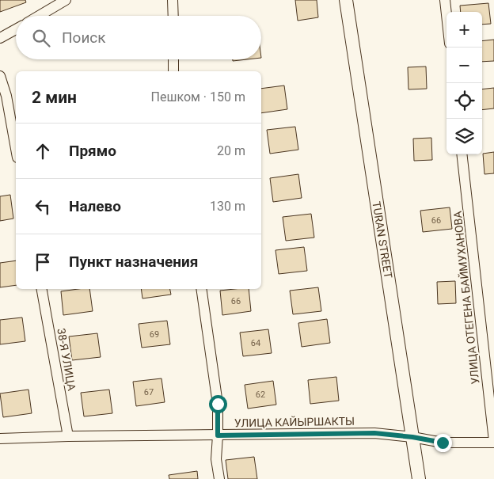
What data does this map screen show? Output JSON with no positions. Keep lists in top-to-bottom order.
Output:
{
  "streets": {
    "street": [
      "TURAN STREET",
      "УЛИЦА ОТЕГЕНА БАЙМУХАНОВА",
      "38-Я УЛИЦА",
      "УЛИЦА КАЙЫРШАКТЫ"
    ]
  },
  "crossings": [
    ["TURAN STREET", "УЛИЦА КАЙЫРШАКТЫ"],
    ["УЛИЦА ОТЕГЕНА БАЙМУХАНОВА", "УЛИЦА КАЙЫРШАКТЫ"],
    ["38-Я УЛИЦА", "УЛИЦА КАЙЫРШАКТЫ"]
  ],
  "house_numbers": [
    "66",
    "66",
    "69",
    "64",
    "67",
    "62"
  ],
  "page": {
    "map_buttons": ["+", "−"],
    "search": "Поиск",
    "heading": ["2 мин", "Пешком · 150 m"],
    "list": [
      ["Прямо", "20 m"],
      ["Налево", "130 m"],
      "Пункт назначения"
    ]
  }
}
